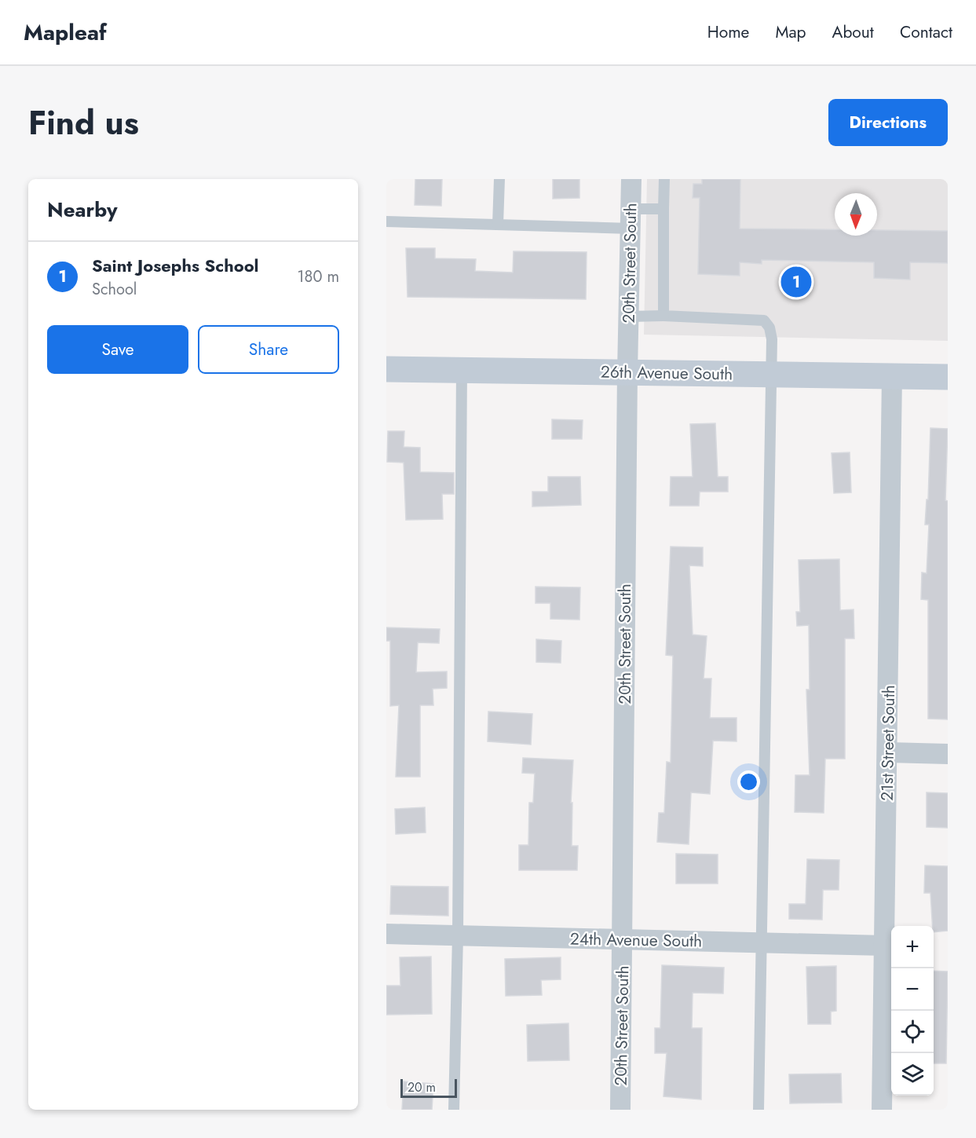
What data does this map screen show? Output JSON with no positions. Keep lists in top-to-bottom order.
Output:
{
  "streets": {
    "street": [
      "20th Street South",
      "26th Avenue South",
      "21st Street South",
      "24th Avenue South"
    ]
  },
  "crossings": [
    ["20th Street South", "26th Avenue South"],
    ["20th Street South", "24th Avenue South"],
    ["26th Avenue South", "21st Street South"],
    ["21st Street South", "24th Avenue South"]
  ],
  "scale_bar": "20 m",
  "north": "bottom",
  "page": {
    "header": "Mapleaf",
    "nav": [
      "Home",
      "Map",
      "About",
      "Contact"
    ],
    "title": "Find us",
    "buttons": [
      "Directions",
      ["Save", "Share"]
    ],
    "heading": "Nearby",
    "list": [
      {
        "mark": "1",
        "name": "Saint Josephs School",
        "note": "School",
        "value": "180 m"
      }
    ],
    "pins": "1",
    "map_buttons": ["+", "−"],
    "scale": "20 m"
  }
}
